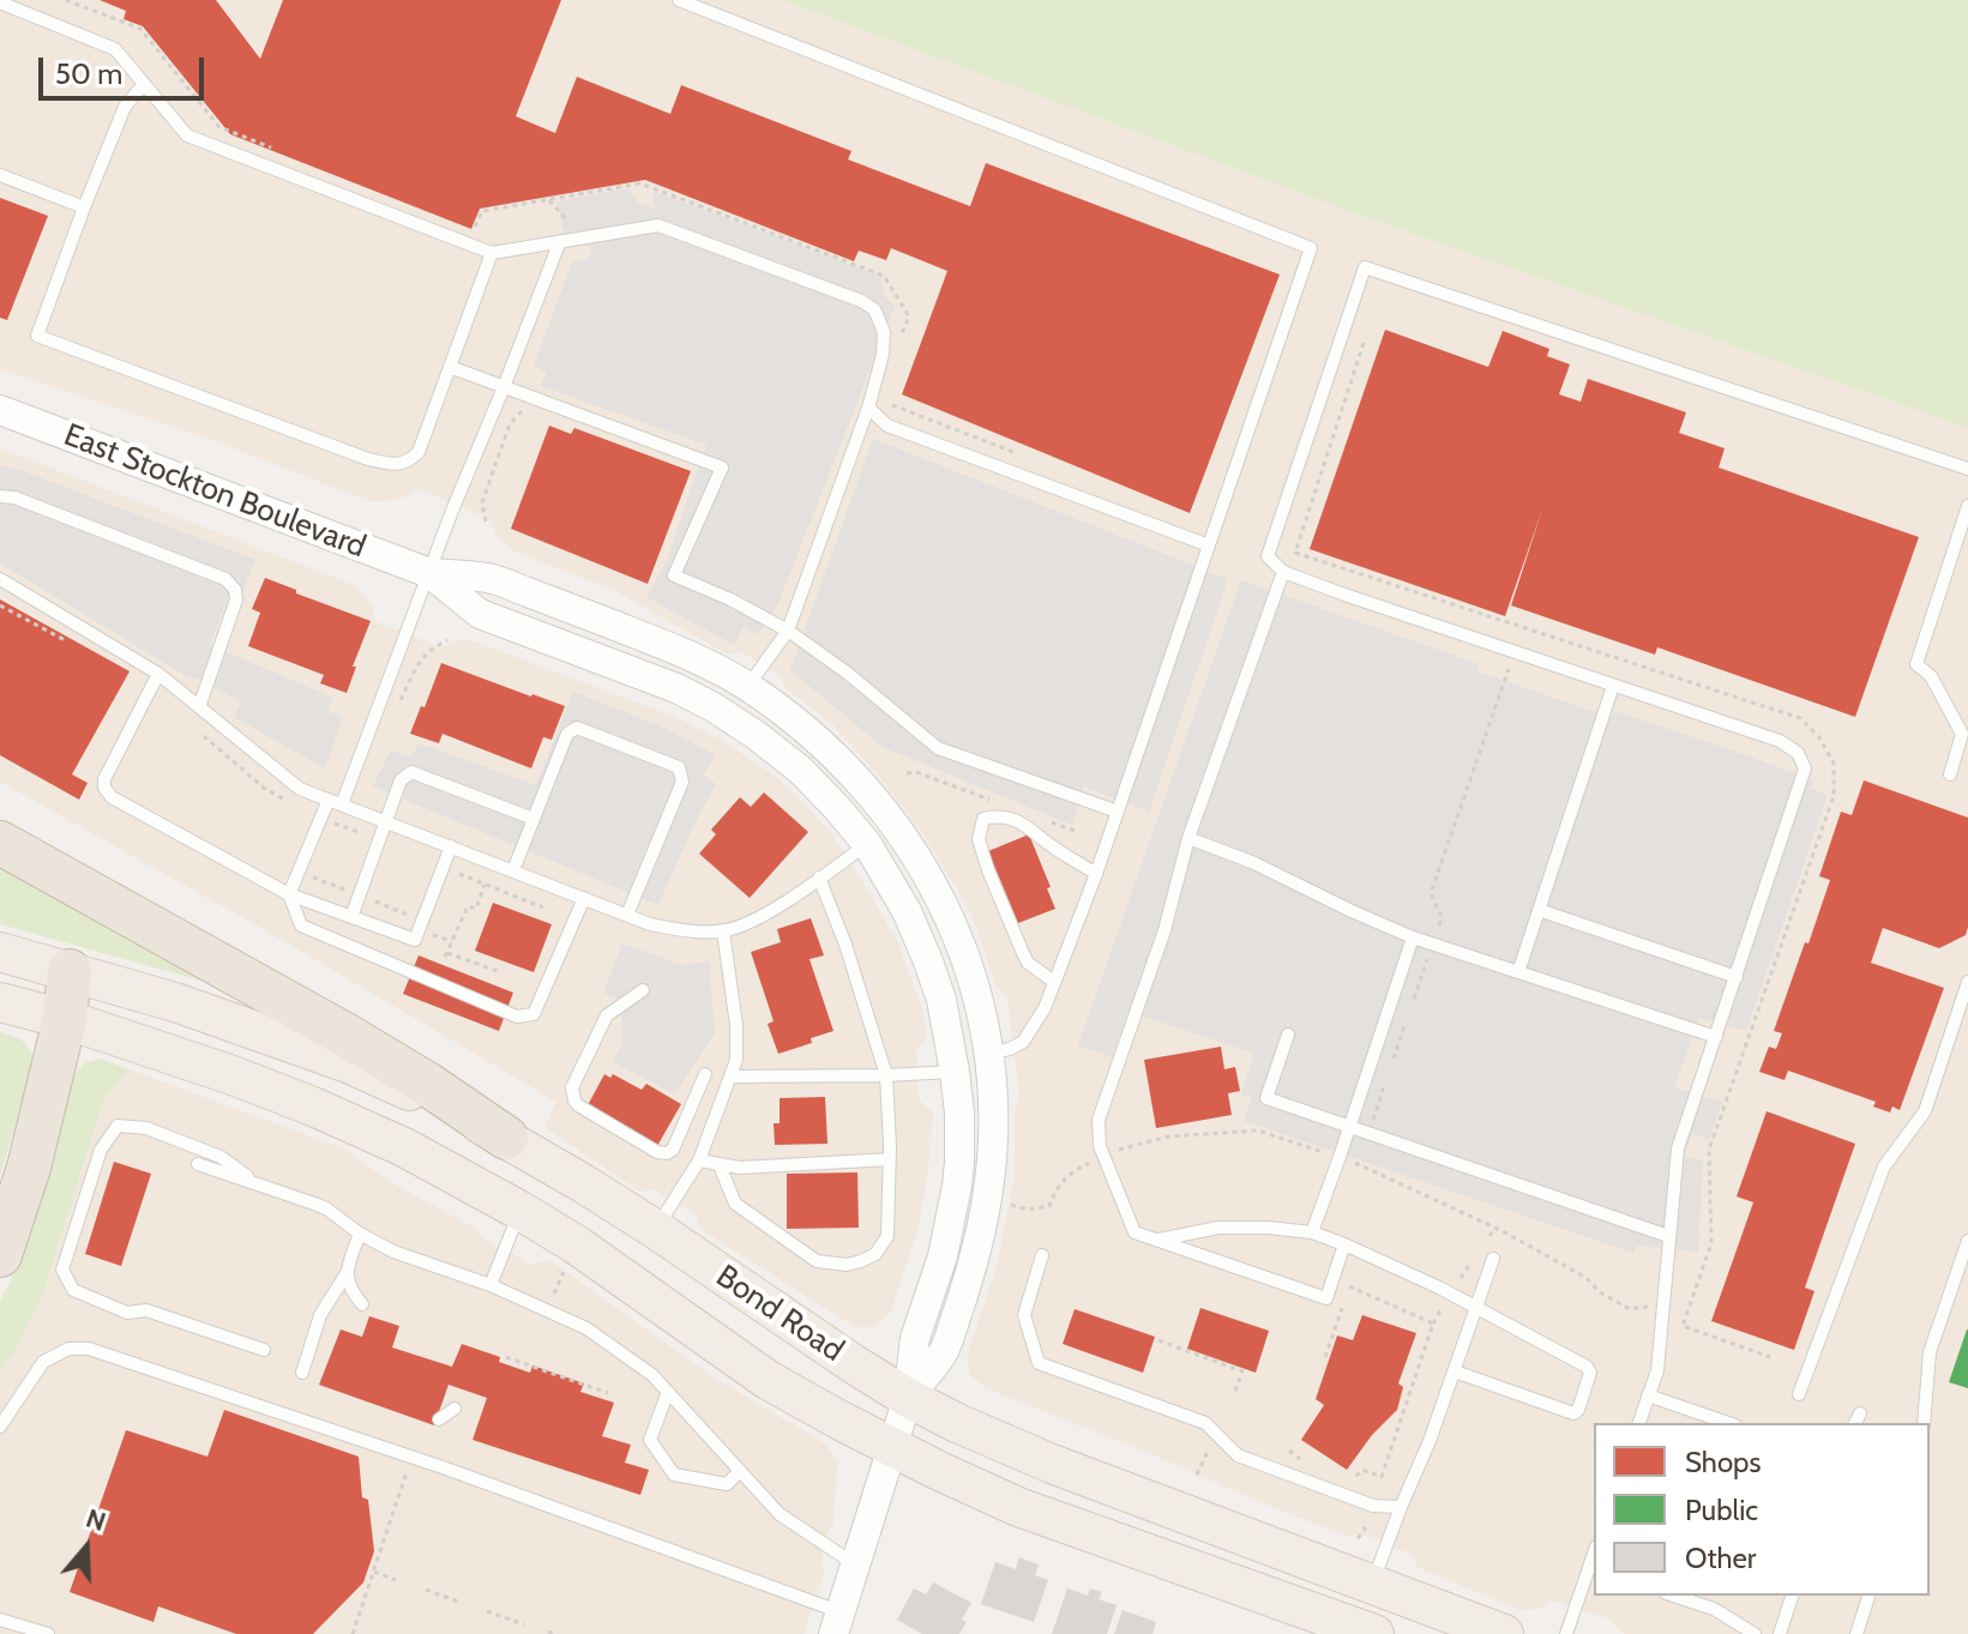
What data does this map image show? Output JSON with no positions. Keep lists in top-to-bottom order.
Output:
{
  "streets": {
    "main road": ["Bond Road"],
    "street": ["East Stockton Boulevard"]
  },
  "crossings": [
    ["East Stockton Boulevard", "Bond Road"]
  ],
  "legend": ["Shops", "Public", "Other"],
  "scale_bar": "50 m",
  "north": "top"
}
